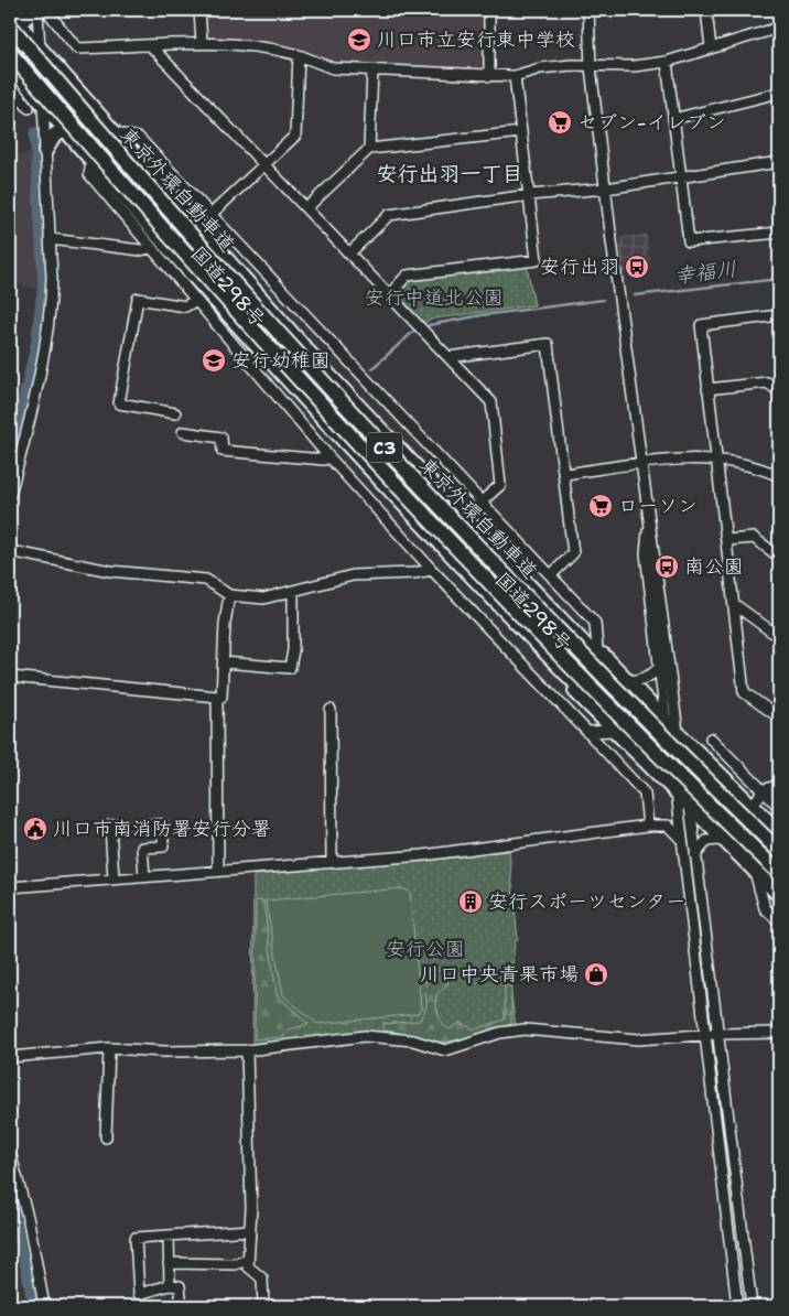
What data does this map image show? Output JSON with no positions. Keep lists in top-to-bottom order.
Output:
{
  "streets": {
    "highway": ["東京外環自動車道", "国道298号", "C3"]
  },
  "crossings": [
    ["東京外環自動車道", "国道298号"]
  ],
  "districts": ["安行出羽一丁目"],
  "water": ["幸福川"],
  "parks": ["安行中道北公園", "安行公園"],
  "places": {
    "school or university": ["川口市立安行東中学校", "安行幼稚園"],
    "supermarket": ["セブン-イレブン", "ローソン"],
    "bus stop": ["安行出羽", "南公園"],
    "public building": ["川口市南消防署安行分署"],
    "building": ["安行スポーツセンター"],
    "shop": ["川口中央青果市場"]
  }
}
